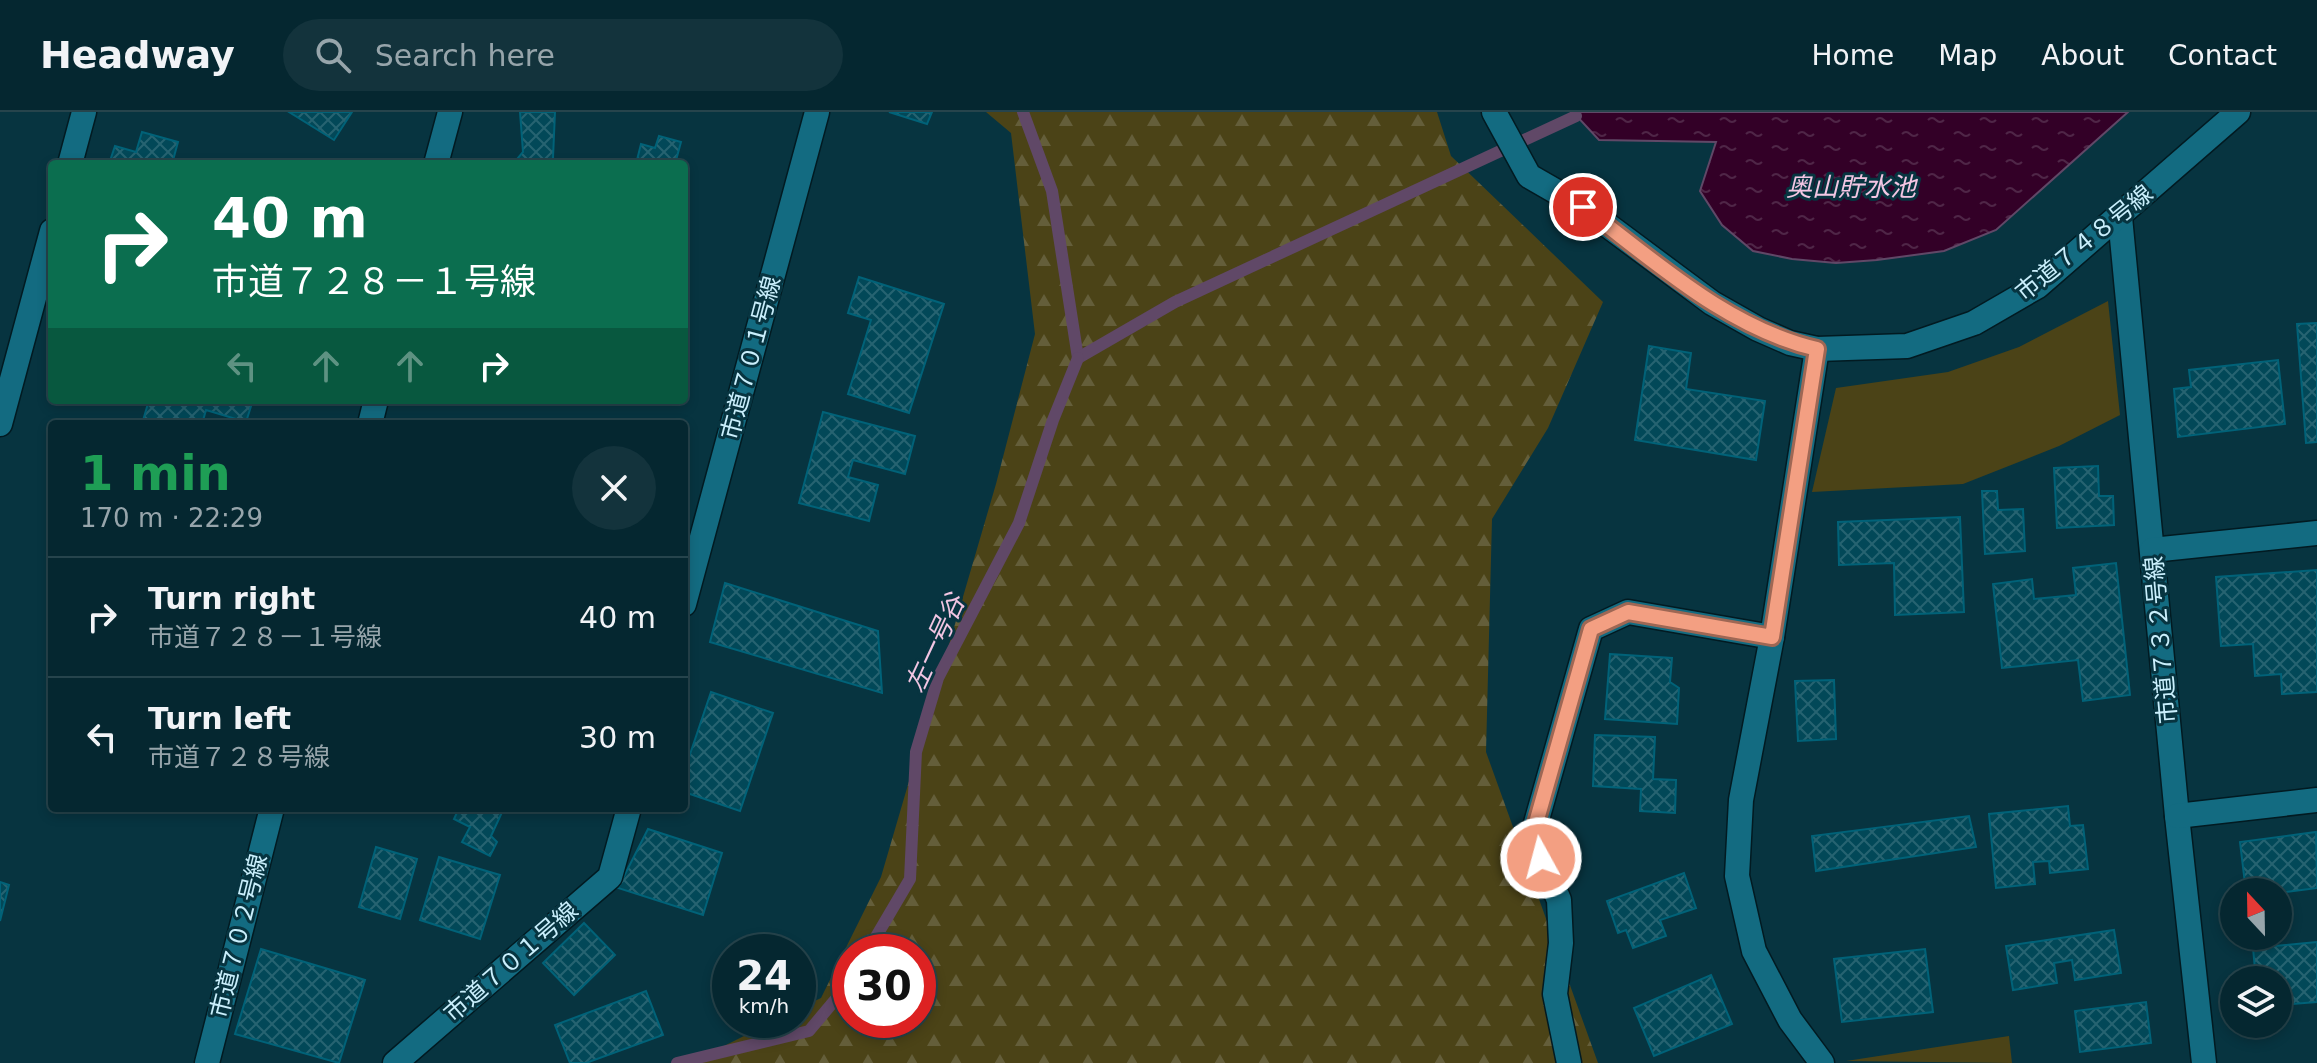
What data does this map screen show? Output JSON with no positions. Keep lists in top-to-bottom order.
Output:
{
  "streets": {
    "street": [
      "市道７４８号線",
      "市道７０１号線",
      "市道７３２号線",
      "市道７０２号線"
    ]
  },
  "crossings": [
    ["市道７４８号線", "市道７３２号線"]
  ],
  "water": ["奥山貯水池", "左一号谷"],
  "north": "top",
  "page": {
    "header": "Headway",
    "search": "Search here",
    "nav": [
      "Home",
      "Map",
      "About",
      "Contact"
    ],
    "turn": ["40 m", "市道７２８－１号線"],
    "heading": ["1 min", "170 m · 22:29"],
    "list": [
      {
        "name": "Turn right",
        "note": "市道７２８－１号線",
        "value": "40 m"
      },
      {
        "name": "Turn left",
        "note": "市道７２８号線",
        "value": "30 m"
      }
    ],
    "speed": "24 km/h",
    "limit": "30"
  }
}
